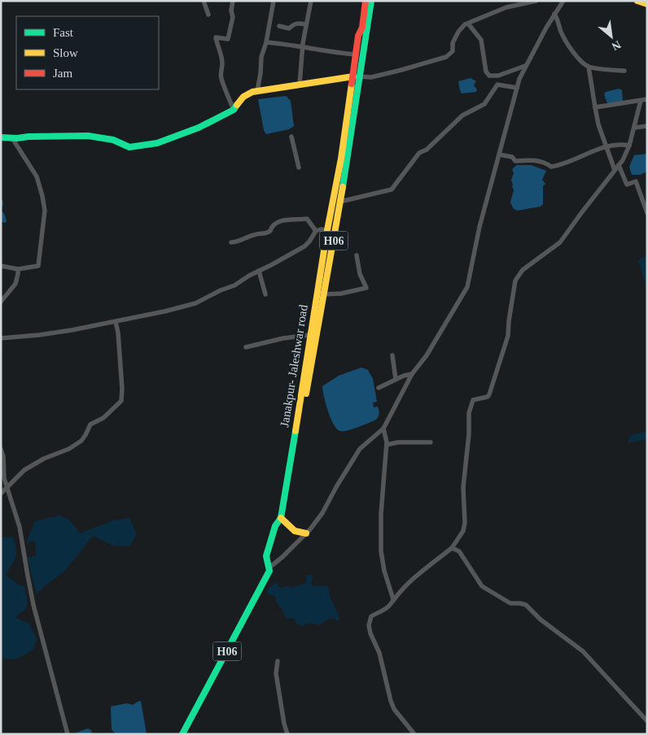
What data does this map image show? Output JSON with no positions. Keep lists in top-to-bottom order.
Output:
{
  "streets": {
    "main road": ["H06", "Janakpur- Jaleshwar road"]
  },
  "crossings": [
    ["H06", "Janakpur- Jaleshwar road"]
  ],
  "legend": ["Fast", "Slow", "Jam"],
  "north": "bottom right"
}
